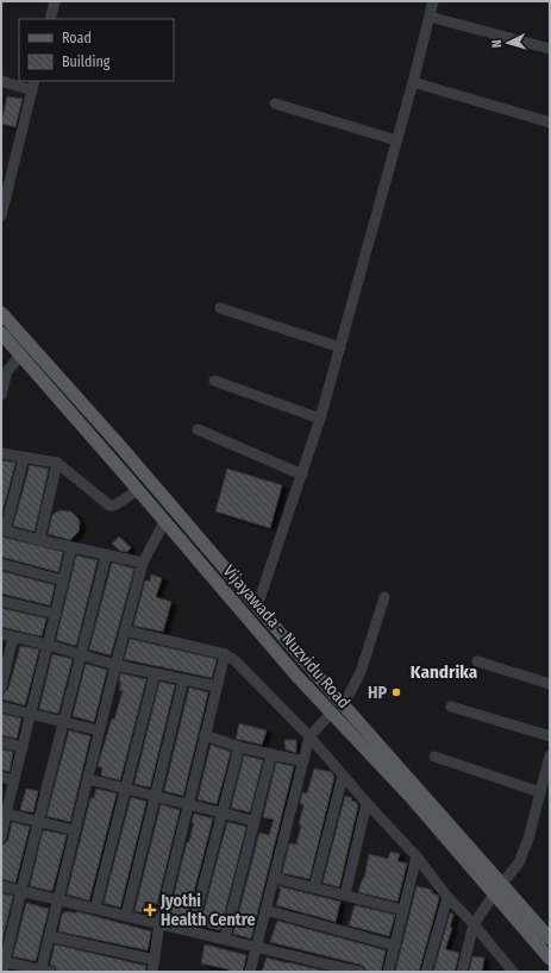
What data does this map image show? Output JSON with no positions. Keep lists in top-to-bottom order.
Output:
{
  "streets": {
    "main road": ["Vijayawada - Nuzvidu Road"]
  },
  "districts": ["Kandrika"],
  "places": {
    "other": ["HP"],
    "health": ["Jyothi Health Centre"]
  },
  "legend": ["Road", "Building"],
  "north": "left"
}
